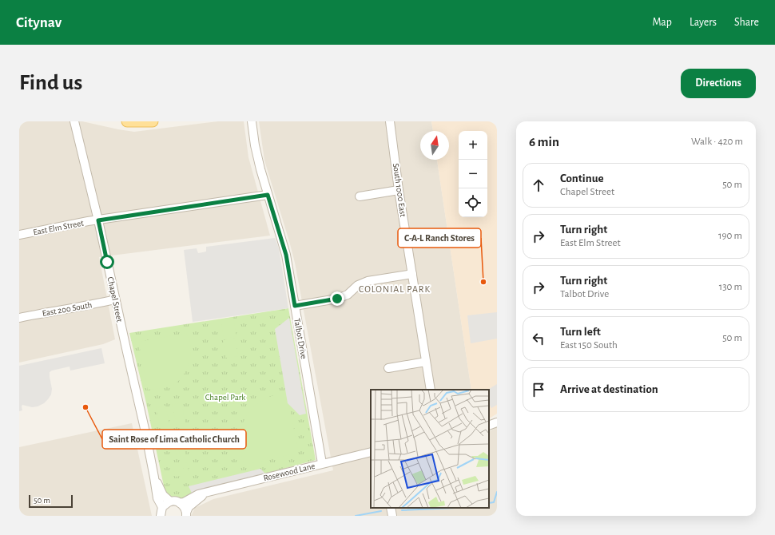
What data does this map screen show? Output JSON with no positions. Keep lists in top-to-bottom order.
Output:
{
  "streets": {
    "street": [
      "South 1000 East",
      "East Elm Street",
      "Chapel Street",
      "East 200 South",
      "Talbot Drive",
      "Rosewood Lane"
    ]
  },
  "crossings": [
    ["East Elm Street", "Chapel Street"],
    ["East Elm Street", "Talbot Drive"],
    ["Chapel Street", "East 200 South"],
    ["Talbot Drive", "Rosewood Lane"]
  ],
  "districts": ["COLONIAL PARK"],
  "parks": ["Chapel Park"],
  "places": ["C-A-L Ranch Stores", "Saint Rose of Lima Catholic Church"],
  "scale_bar": "50 m",
  "north": "top",
  "page": {
    "header": "Citynav",
    "nav": ["Map", "Layers", "Share"],
    "buttons": "Directions",
    "title": "Find us",
    "heading": ["6 min", "Walk · 420 m"],
    "map_buttons": ["+", "−"],
    "list": [
      ["Continue", "Chapel Street", "50 m"],
      ["Turn right", "East Elm Street", "190 m"],
      ["Turn right", "Talbot Drive", "130 m"],
      ["Turn left", "East 150 South", "50 m"],
      "Arrive at destination"
    ],
    "scale": "50 m"
  }
}
